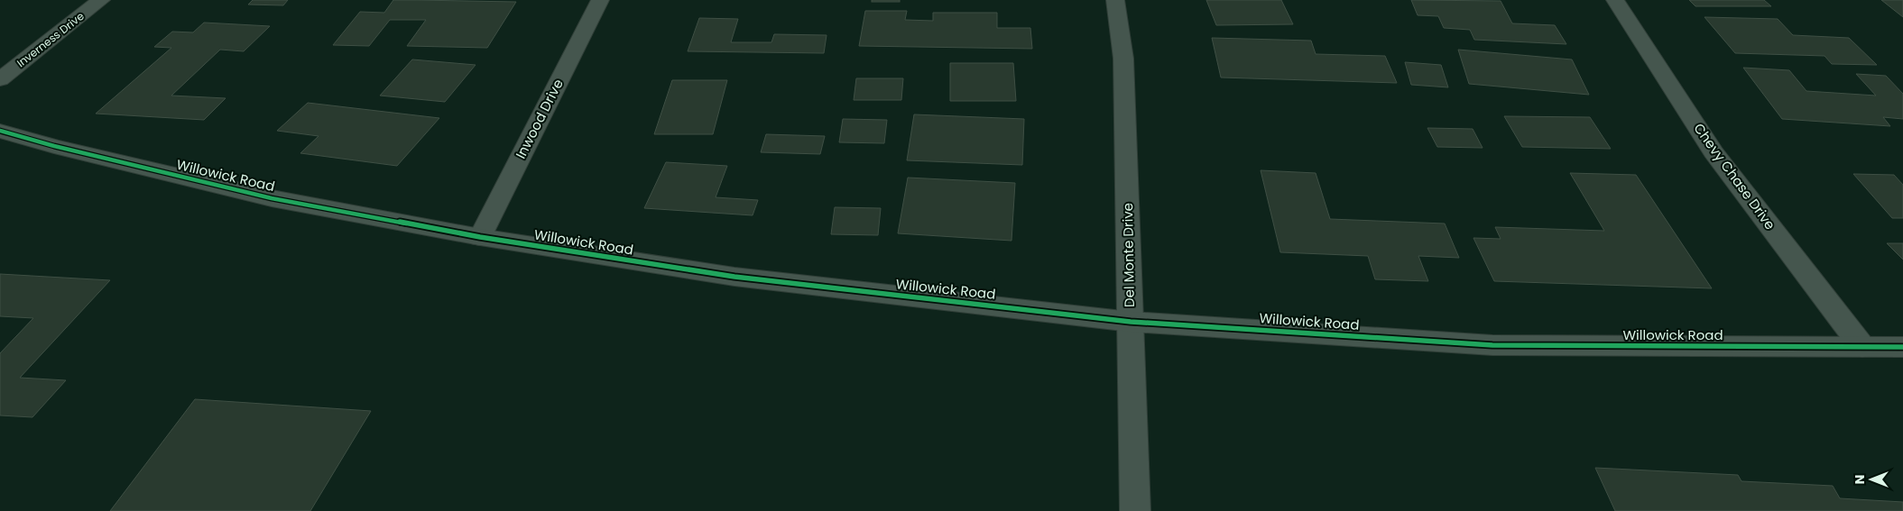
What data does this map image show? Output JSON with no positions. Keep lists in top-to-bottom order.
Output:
{
  "streets": {
    "street": [
      "Inverness Drive",
      "Inwood Drive",
      "Willowick Road",
      "Chevy Chase Drive",
      "Del Monte Drive"
    ]
  },
  "crossings": [
    ["Inwood Drive", "Willowick Road"],
    ["Willowick Road", "Chevy Chase Drive"],
    ["Willowick Road", "Del Monte Drive"]
  ],
  "north": "left"
}
